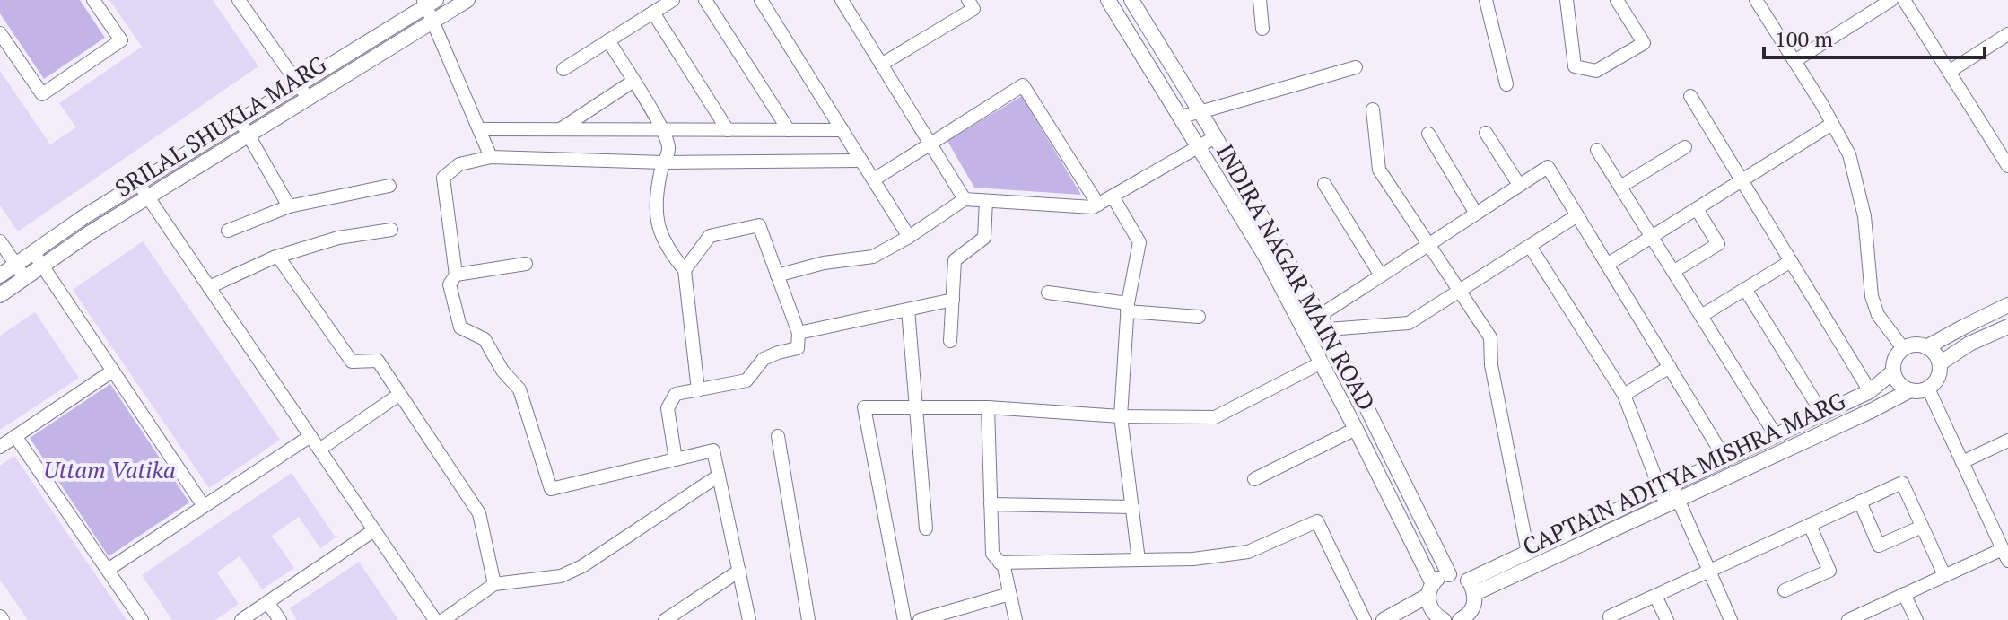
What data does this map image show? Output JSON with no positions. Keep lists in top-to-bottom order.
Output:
{
  "streets": {
    "street": ["SRILAL SHUKLA MARG", "INDIRA NAGAR MAIN ROAD", "CAPTAIN ADITYA MISHRA MARG"]
  },
  "parks": ["Uttam Vatika"],
  "scale_bar": "100 m"
}
